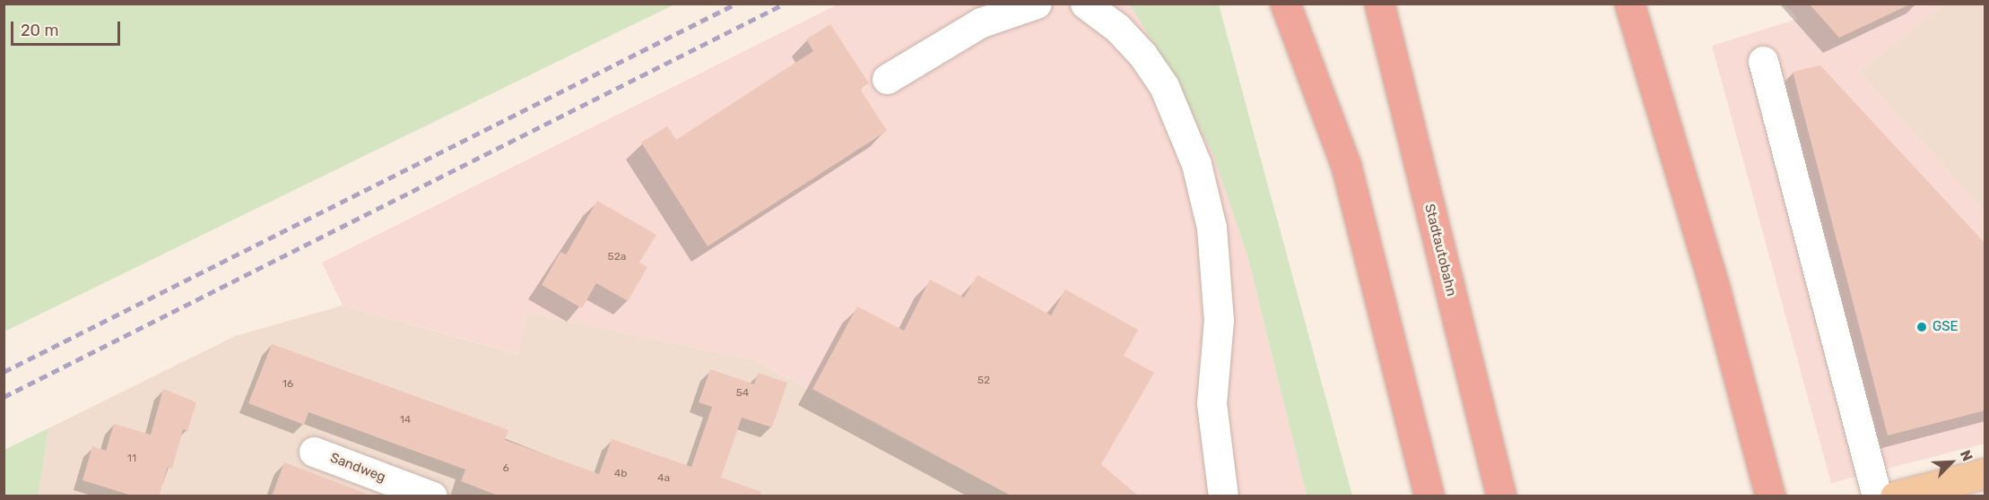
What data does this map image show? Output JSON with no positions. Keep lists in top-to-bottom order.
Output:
{
  "streets": {
    "highway": ["Stadtautobahn"],
    "street": ["Sandweg"]
  },
  "places": ["GSE"],
  "house_numbers": [
    "52a",
    "52",
    "16",
    "54",
    "14",
    "11",
    "6",
    "4b",
    "4a"
  ],
  "scale_bar": "20 m",
  "north": "top right"
}
